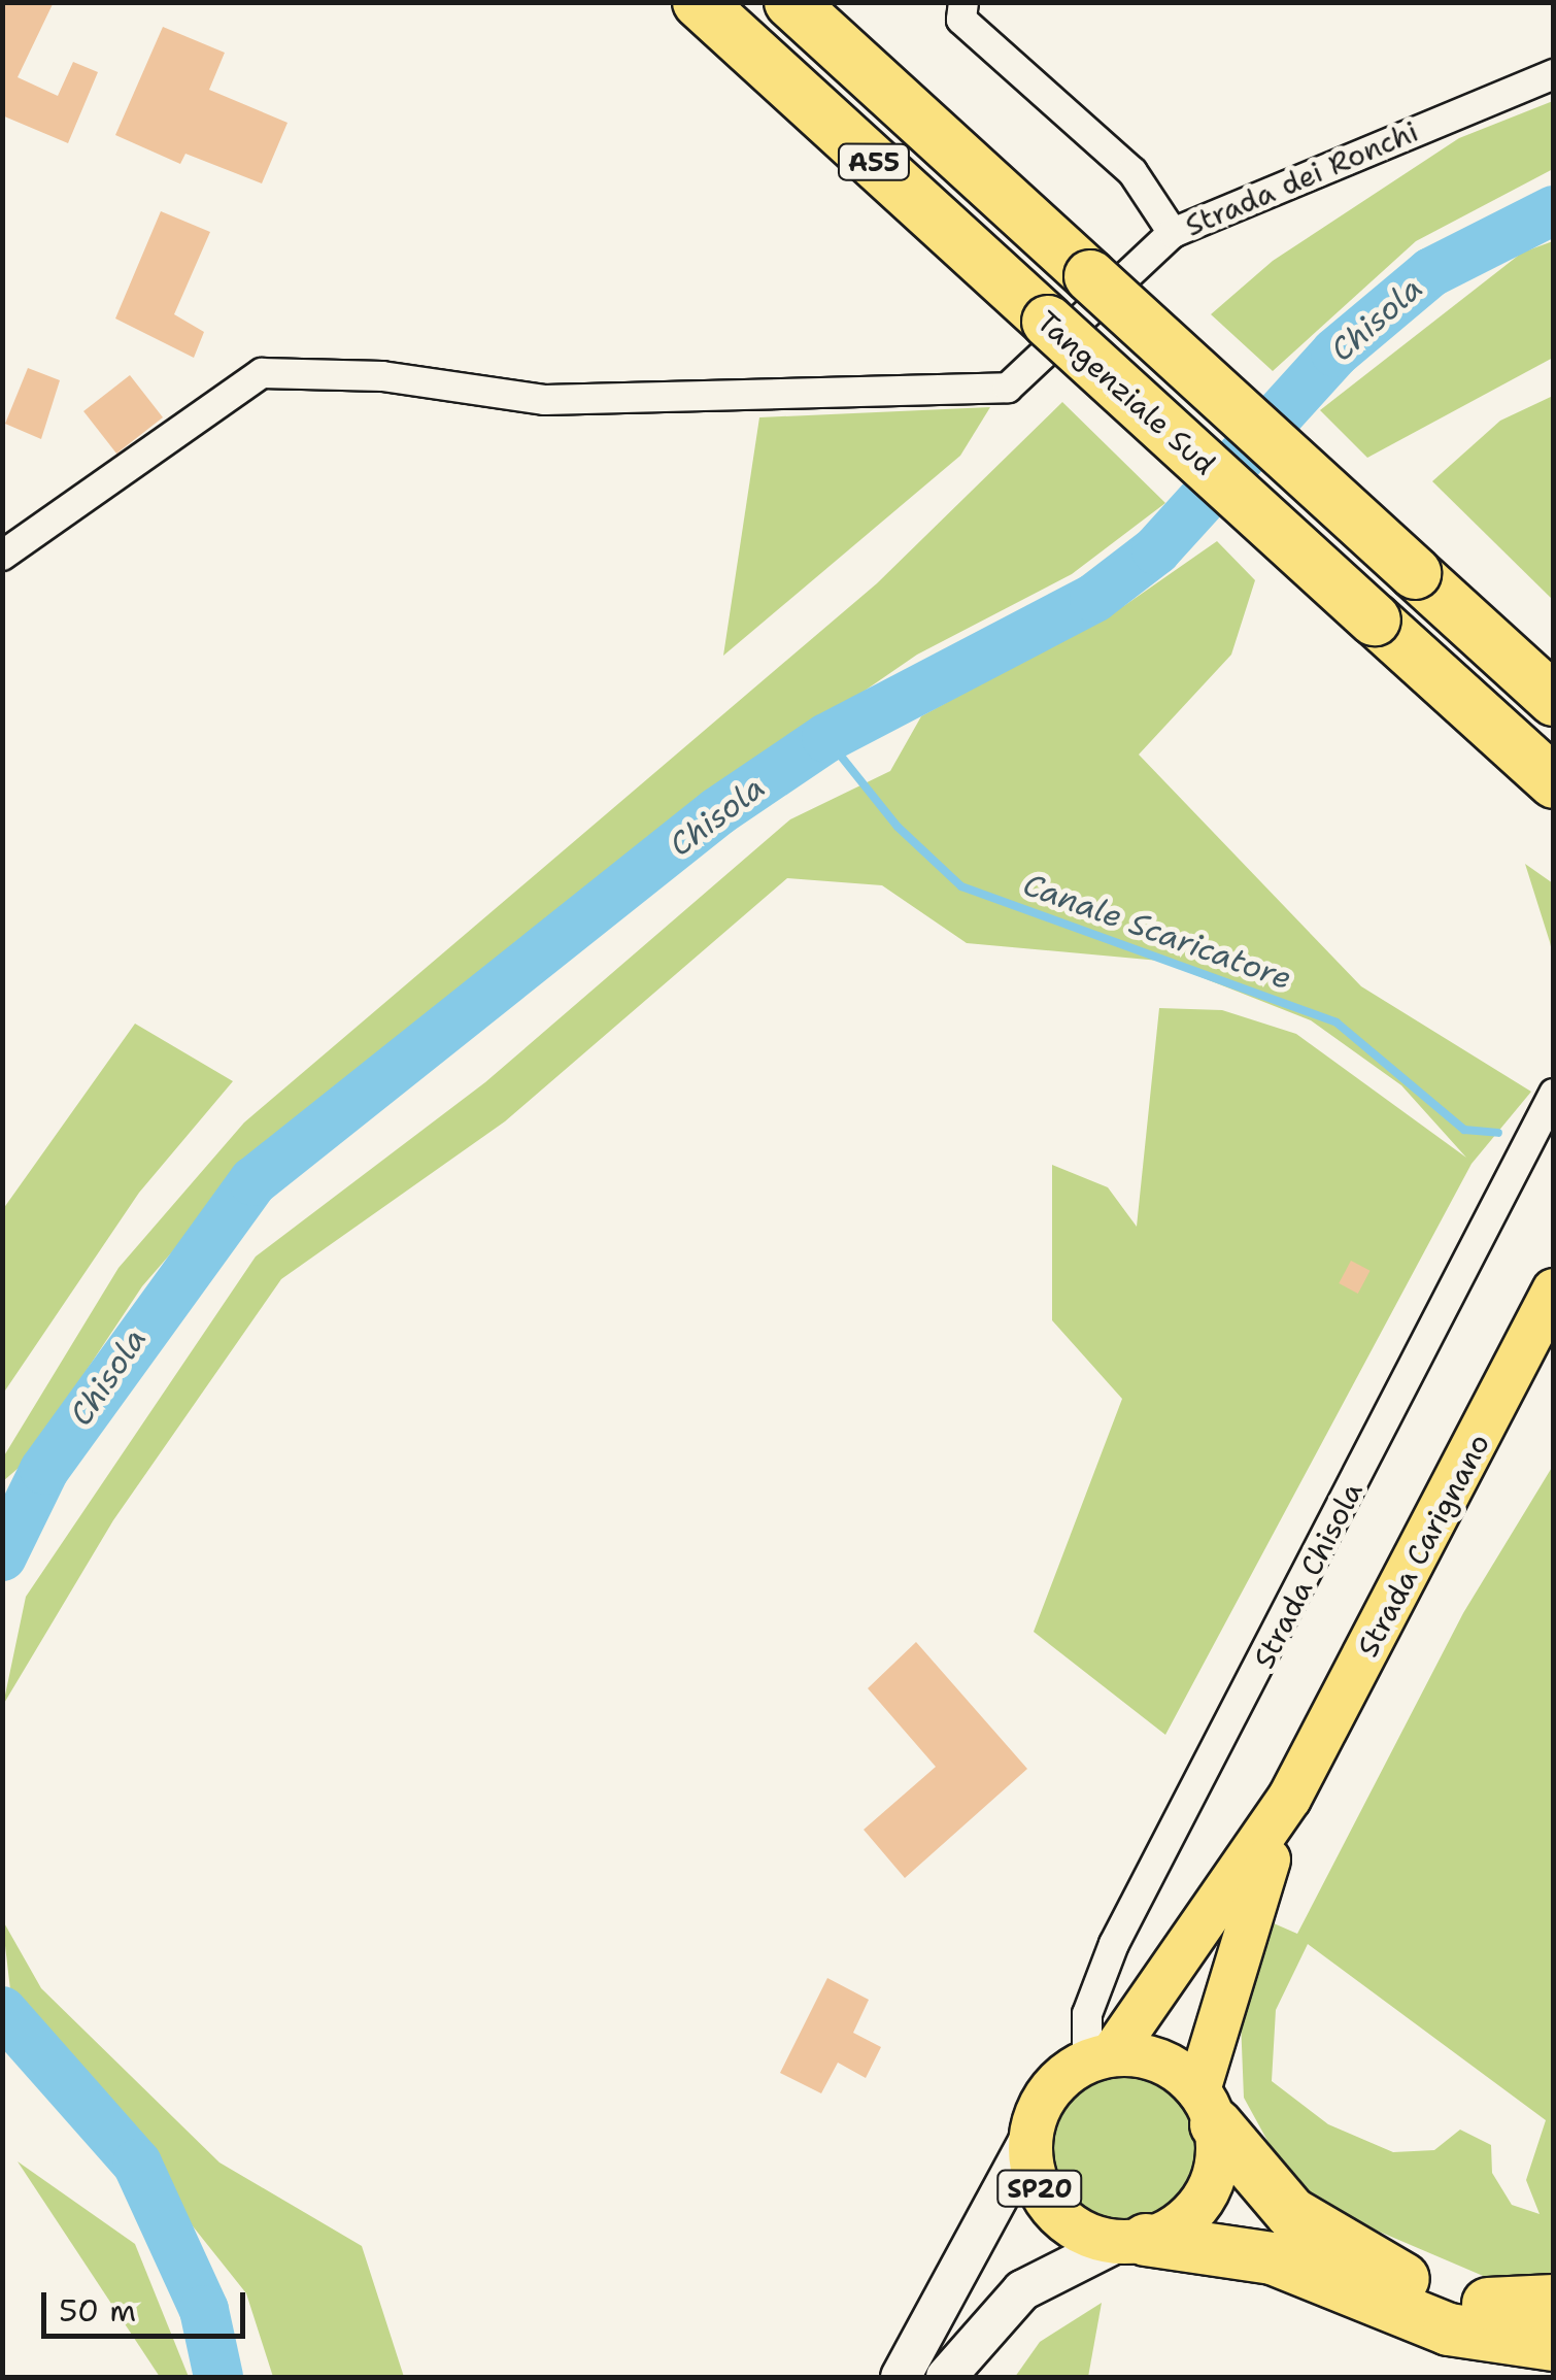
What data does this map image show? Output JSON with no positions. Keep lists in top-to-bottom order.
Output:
{
  "streets": {
    "highway": ["A55", "Tangenziale Sud"],
    "main road": ["Strada Carignano", "SP20"],
    "street": ["Strada dei Ronchi", "Strada Chisola"]
  },
  "crossings": [
    ["Strada Carignano", "SP20"],
    ["Strada Chisola", "SP20"]
  ],
  "water": ["Chisola", "Canale Scaricatore"],
  "scale_bar": "50 m"
}
